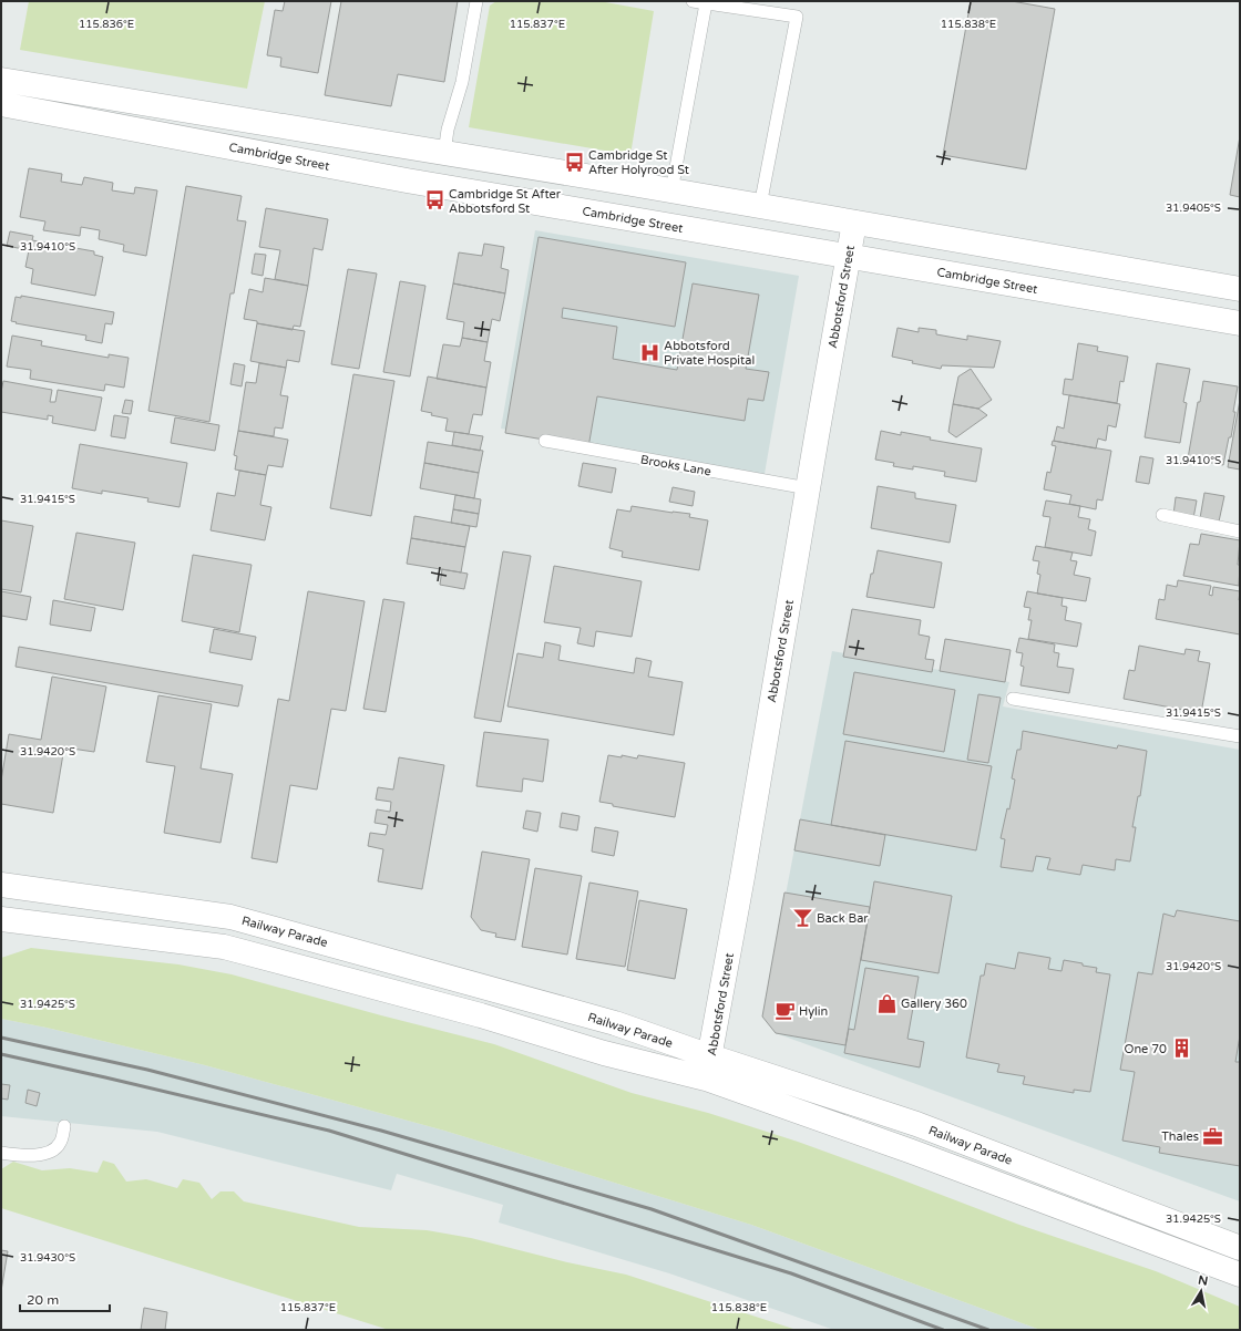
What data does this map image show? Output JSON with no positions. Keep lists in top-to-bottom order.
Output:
{
  "streets": {
    "main road": ["Cambridge Street", "Abbotsford Street", "Railway Parade"],
    "lane": ["Brooks Lane"]
  },
  "crossings": [
    ["Cambridge Street", "Abbotsford Street"],
    ["Abbotsford Street", "Brooks Lane"],
    ["Abbotsford Street", "Railway Parade"]
  ],
  "places": {
    "bus stop": ["Cambridge St After Holyrood St", "Cambridge St After Abbotsford St"],
    "hospital": ["Abbotsford Private Hospital"],
    "bar": ["Back Bar"],
    "shop": ["Gallery 360"],
    "cafe": ["Hylin"],
    "building": ["One 70"],
    "office": ["Thales"]
  },
  "scale_bar": "20 m",
  "north": "top",
  "coordinates": [
    "115.836°E",
    "115.837°E",
    "115.838°E",
    "31.9405°S",
    "31.9410°S",
    "31.9415°S",
    "31.9420°S",
    "31.9425°S",
    "31.9430°S"
  ]
}
